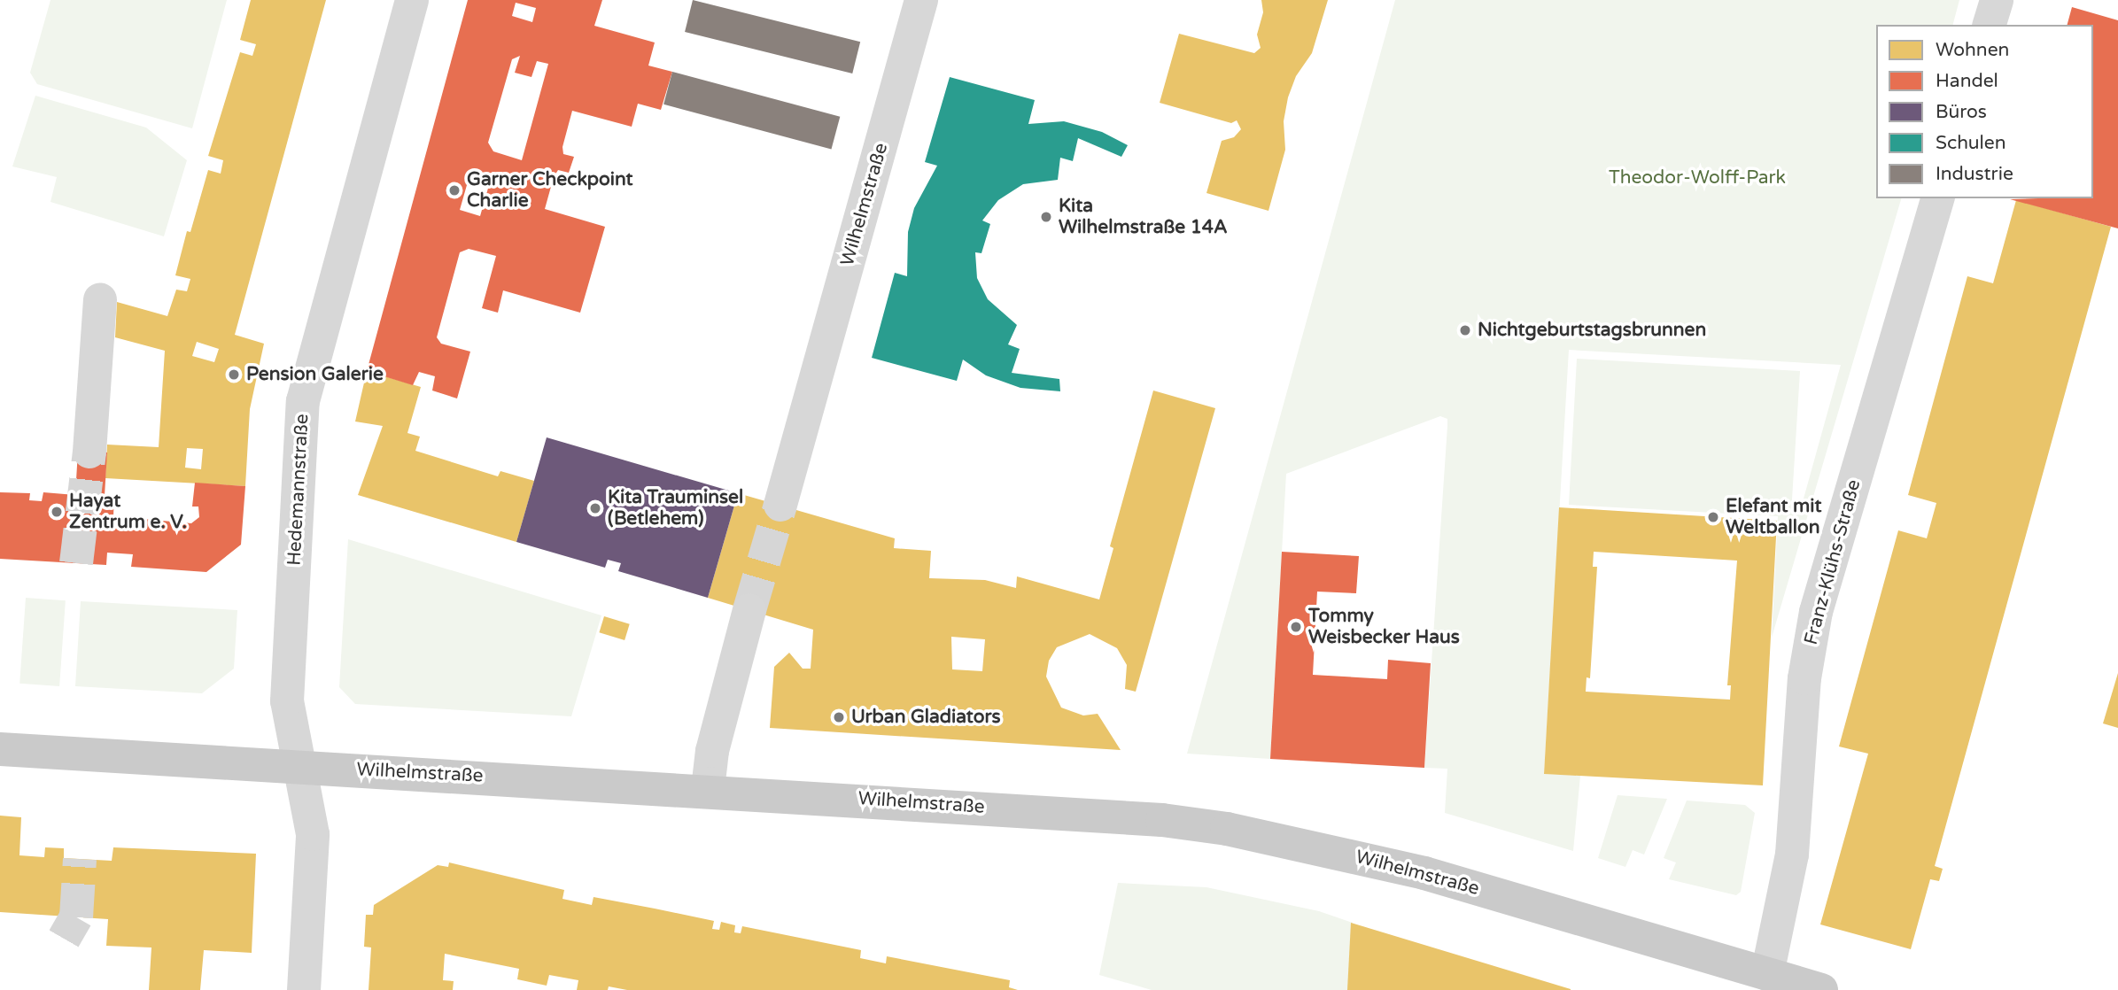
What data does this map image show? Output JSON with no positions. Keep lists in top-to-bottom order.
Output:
{
  "streets": {
    "main road": ["Wilhelmstraße"],
    "street": ["Hedemannstraße", "Franz-Klühs-Straße"]
  },
  "crossings": [
    ["Wilhelmstraße", "Hedemannstraße"],
    ["Wilhelmstraße", "Franz-Klühs-Straße"]
  ],
  "parks": ["Theodor-Wolff-Park"],
  "places": [
    "Garner Checkpoint Charlie",
    "Kita Wilhelmstraße 14A",
    "Nichtgeburtstagsbrunnen",
    "Pension Galerie",
    "Kita Trauminsel (Betlehem)",
    "Hayat Zentrum e. V.",
    "Elefant mit Weltballon",
    "Tommy Weisbecker Haus",
    "Urban Gladiators"
  ],
  "legend": [
    "Wohnen",
    "Handel",
    "Büros",
    "Schulen",
    "Industrie"
  ]
}
